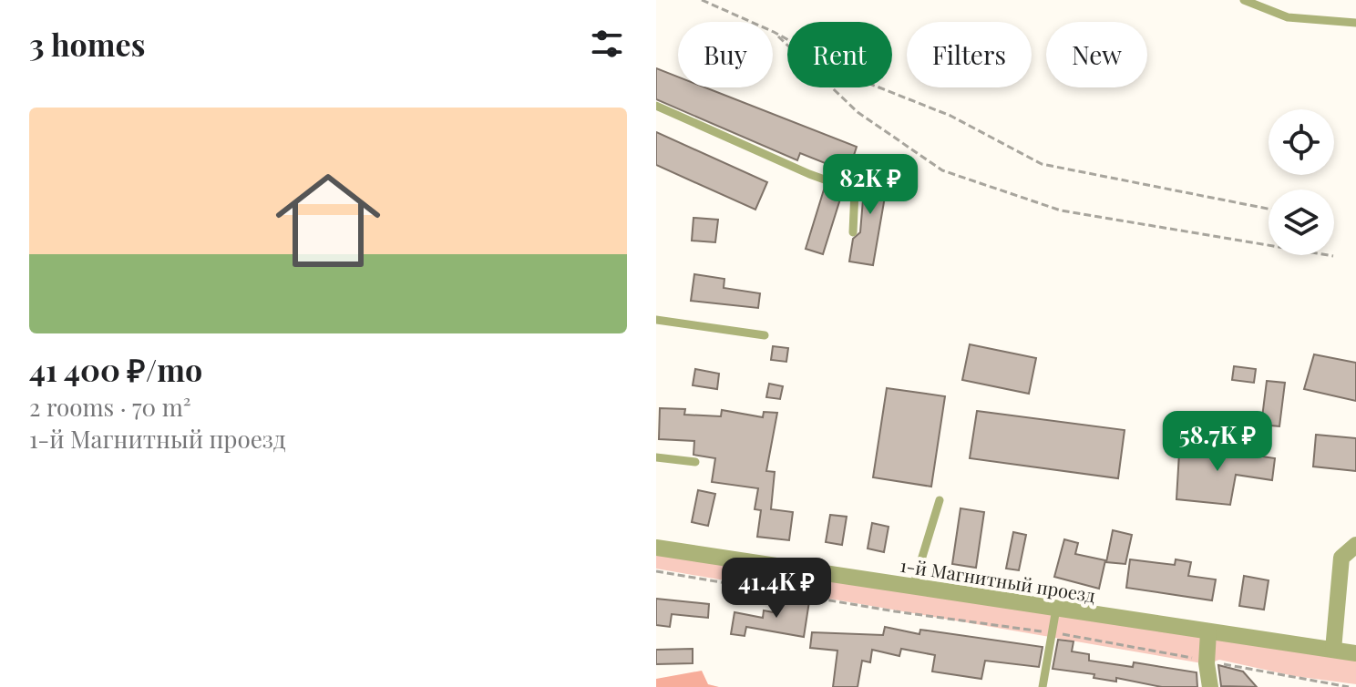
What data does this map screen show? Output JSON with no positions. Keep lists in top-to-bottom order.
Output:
{
  "streets": {
    "street": ["1-й Магнитный проезд"]
  },
  "page": {
    "heading": "3 homes",
    "chip": [
      "Buy",
      "Rent",
      "Filters",
      "New"
    ],
    "list": [
      {
        "name": "41 400 ₽/mo",
        "note": "2 rooms · 70 m² · 1-й Магнитный проезд"
      }
    ],
    "price": ["82K ₽", "58.7K ₽", "41.4K ₽"]
  }
}
